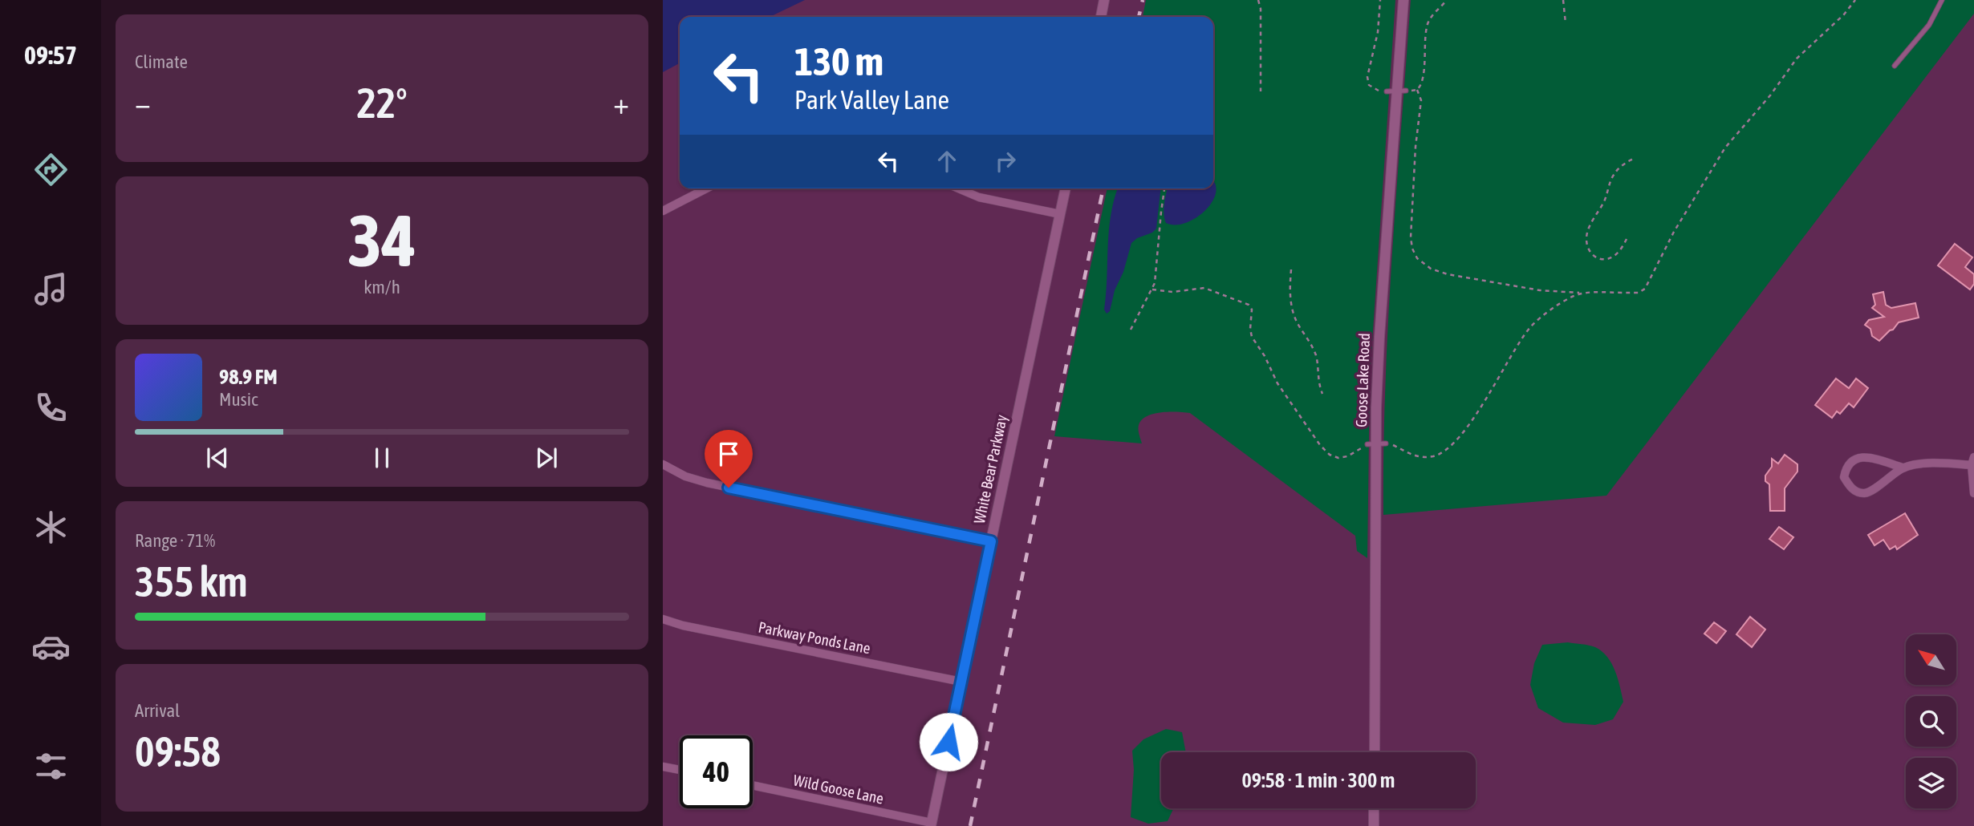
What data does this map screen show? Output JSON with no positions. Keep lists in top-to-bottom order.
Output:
{
  "streets": {
    "street": [
      "Goose Lake Road",
      "White Bear Parkway",
      "Parkway Ponds Lane",
      "Wild Goose Lane"
    ]
  },
  "crossings": [
    ["White Bear Parkway", "Parkway Ponds Lane"],
    ["White Bear Parkway", "Wild Goose Lane"]
  ],
  "north": "top left",
  "page": {
    "tabs": "09:57",
    "tile": [
      "Climate",
      ["34", "km/h"],
      ["Range · 71%", "355 km"],
      ["Arrival", "09:58"]
    ],
    "turn": ["130 m", "Park Valley Lane"],
    "heat": ["−", "22°", "+"],
    "song": ["98.9 FM", "Music"],
    "limit": "40",
    "trip": "09:58 · 1 min · 300 m"
  }
}
